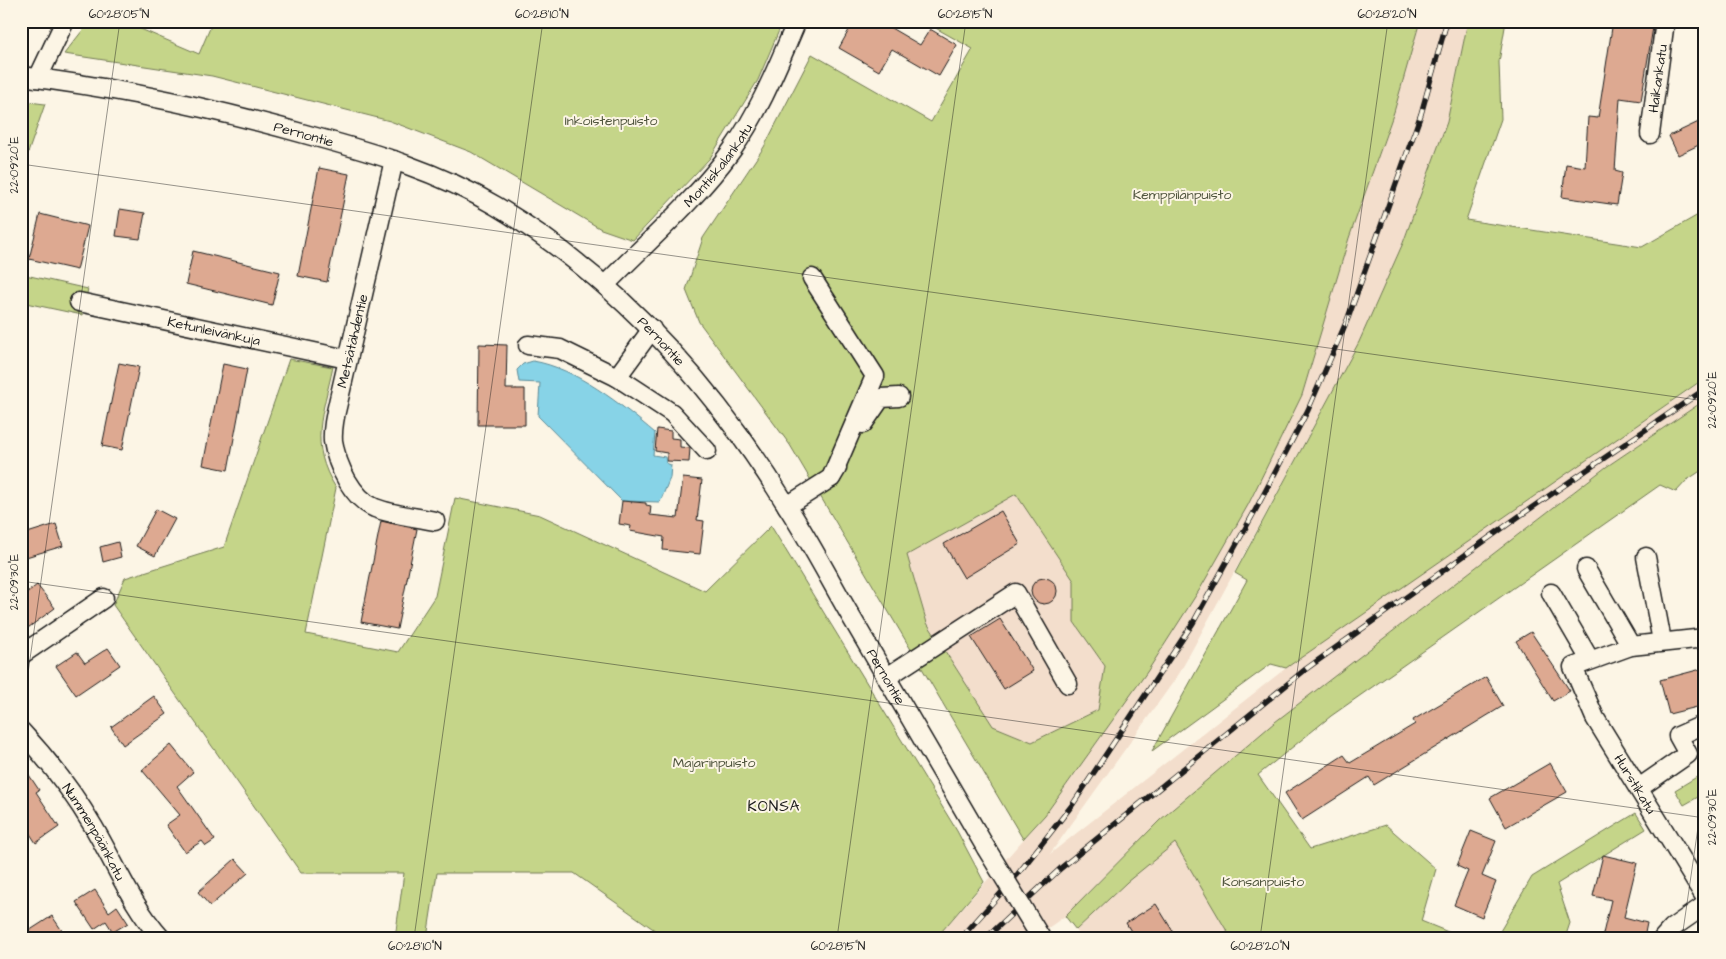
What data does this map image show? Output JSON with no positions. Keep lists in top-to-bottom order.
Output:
{
  "streets": {
    "street": [
      "Haikankatu",
      "Pernontie",
      "Montiskalankatu",
      "Ketunleivänkuja",
      "Metsätähdentie",
      "Hurstikatu",
      "Nummenpäänkatu"
    ]
  },
  "crossings": [
    ["Pernontie", "Montiskalankatu"],
    ["Pernontie", "Metsätähdentie"],
    ["Ketunleivänkuja", "Metsätähdentie"]
  ],
  "districts": ["KONSA"],
  "parks": [
    "Inkoistenpuisto",
    "Kemppilänpuisto",
    "Majarinpuisto",
    "Konsanpuisto"
  ],
  "coordinates": [
    "60°28'05\"N",
    "60°28'10\"N",
    "60°28'15\"N",
    "60°28'20\"N",
    "22°09'20\"E",
    "22°09'30\"E"
  ]
}
